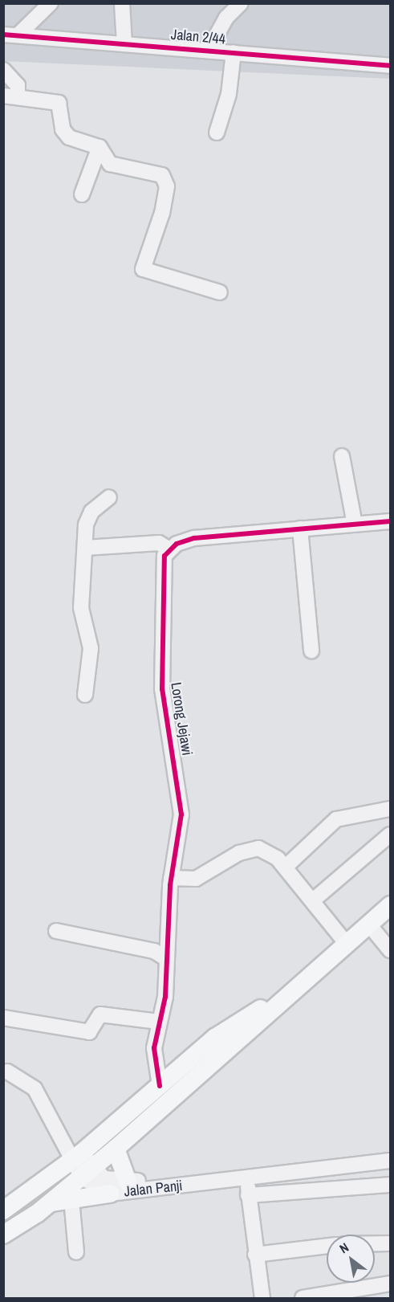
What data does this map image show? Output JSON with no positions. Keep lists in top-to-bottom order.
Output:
{
  "streets": {
    "street": ["Jalan 2/44", "Lorong Jejawi", "Jalan Panji"]
  },
  "north": "top left"
}
